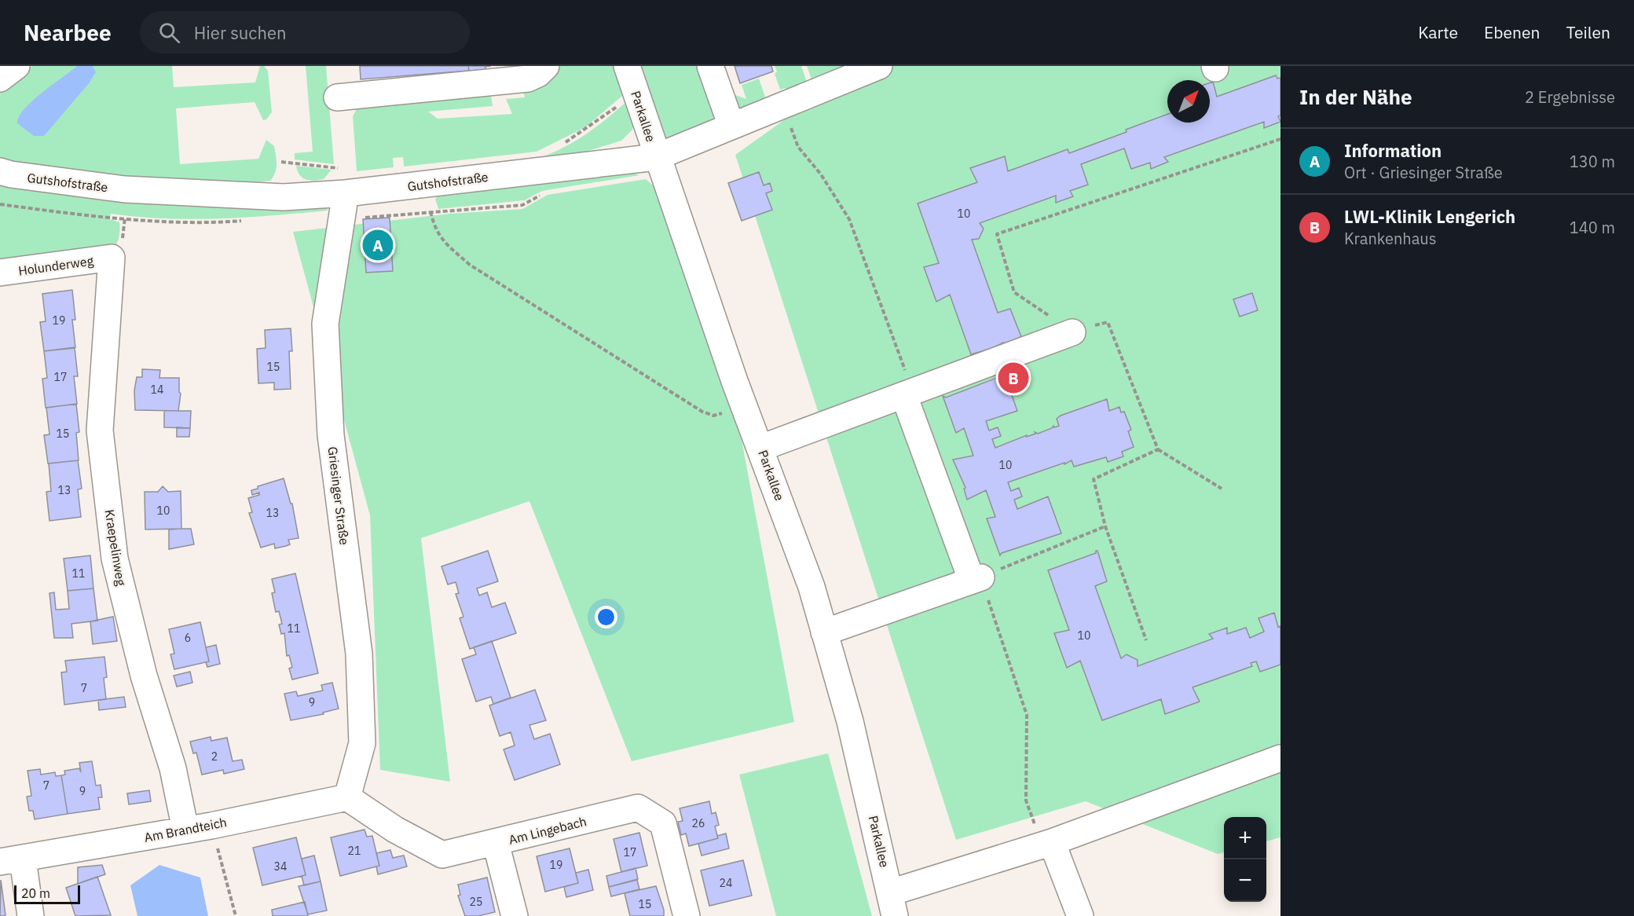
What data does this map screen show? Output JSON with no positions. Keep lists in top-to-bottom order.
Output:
{
  "streets": {
    "street": [
      "Parkallee",
      "Gutshofstraße",
      "Holunderweg",
      "Griesinger Straße",
      "Kraepelinweg",
      "Am Brandteich",
      "Am Lingebach"
    ]
  },
  "crossings": [
    ["Parkallee", "Gutshofstraße"],
    ["Gutshofstraße", "Griesinger Straße"],
    ["Holunderweg", "Kraepelinweg"],
    ["Griesinger Straße", "Am Brandteich"],
    ["Griesinger Straße", "Am Lingebach"],
    ["Kraepelinweg", "Am Brandteich"],
    ["Am Brandteich", "Am Lingebach"]
  ],
  "house_numbers": [
    "10",
    "19",
    "15",
    "17",
    "14",
    "15",
    "10",
    "13",
    "10",
    "13",
    "11",
    "11",
    "10",
    "6",
    "7",
    "9",
    "2",
    "7",
    "9",
    "26",
    "21",
    "17",
    "19",
    "34",
    "24",
    "25",
    "15"
  ],
  "scale_bar": "20 m",
  "north": "top right",
  "page": {
    "header": "Nearbee",
    "search": "Hier suchen",
    "nav": ["Karte", "Ebenen", "Teilen"],
    "heading": ["In der Nähe", "2 Ergebnisse"],
    "list": [
      {
        "mark": "A",
        "name": "Information",
        "note": "Ort · Griesinger Straße",
        "value": "130 m"
      },
      {
        "mark": "B",
        "name": "LWL-Klinik Lengerich",
        "note": "Krankenhaus",
        "value": "140 m"
      }
    ],
    "pins": ["A", "B"],
    "map_buttons": ["+", "−"],
    "scale": "20 m"
  }
}
